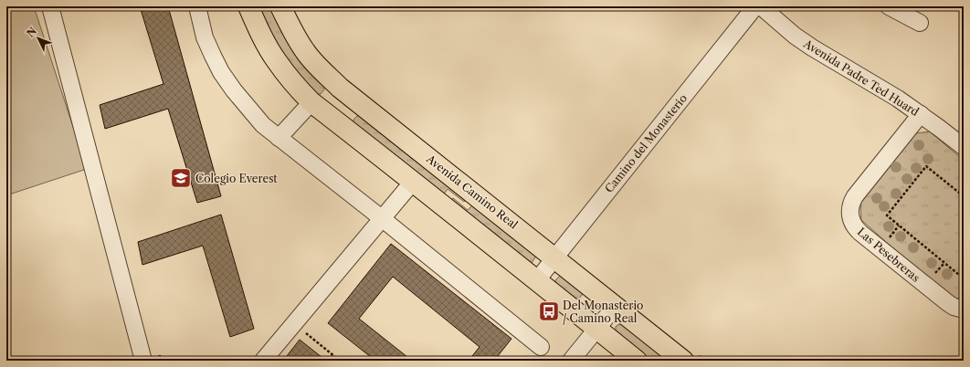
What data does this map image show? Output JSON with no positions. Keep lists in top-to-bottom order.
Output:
{
  "streets": {
    "main road": ["Avenida Camino Real"],
    "street": ["Avenida Padre Ted Huard", "Camino del Monasterio", "Las Pesebreras"]
  },
  "crossings": [
    ["Avenida Padre Ted Huard", "Las Pesebreras"],
    ["Camino del Monasterio", "Avenida Camino Real"]
  ],
  "places": {
    "school or university": ["Colegio Everest"],
    "bus stop": ["Del Monasterio / Camino Real"]
  },
  "north": "top left"
}
